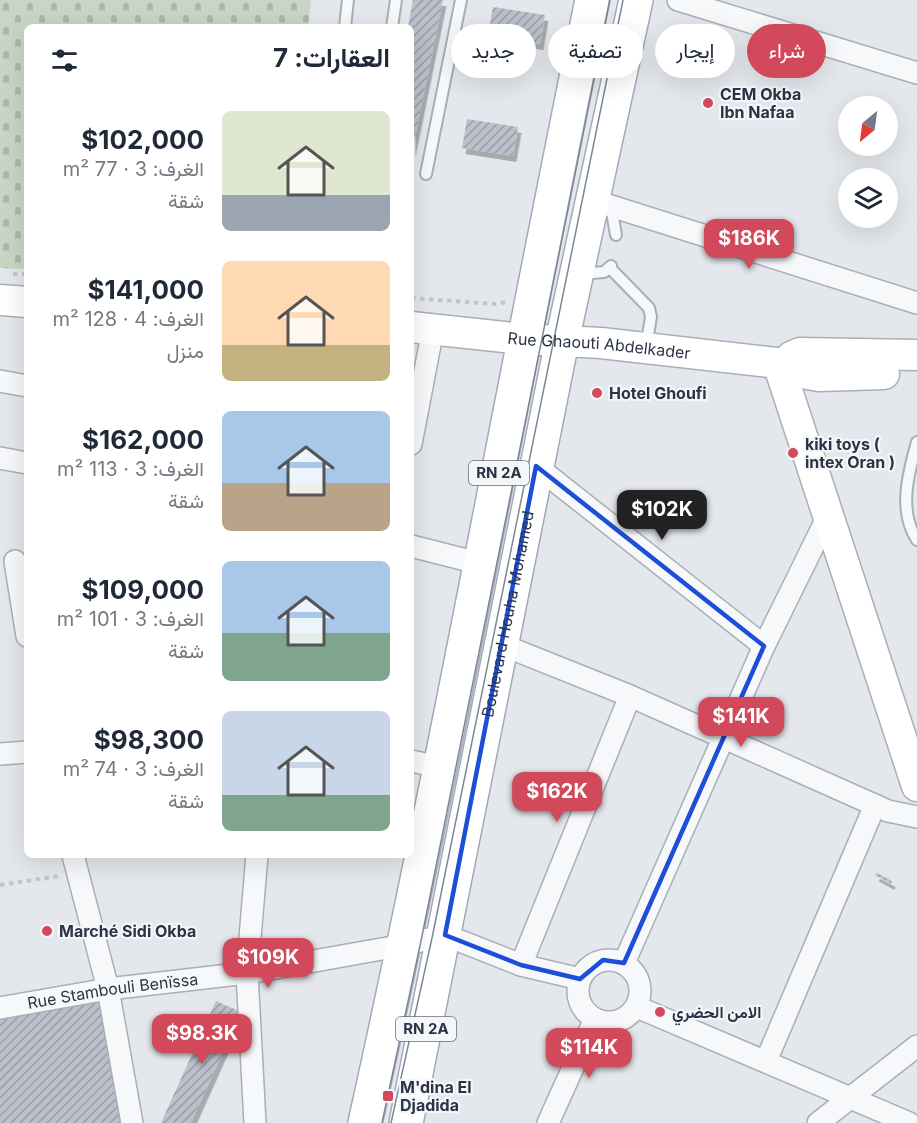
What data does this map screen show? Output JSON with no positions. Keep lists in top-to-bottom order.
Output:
{
  "streets": {
    "main road": ["Rue Ghaouti Abdelkader", "RN 2A", "Boulevard Houha Mohamed"],
    "street": ["Rue Stambouli Benïssa"]
  },
  "crossings": [
    ["Rue Ghaouti Abdelkader", "RN 2A"],
    ["Rue Ghaouti Abdelkader", "Boulevard Houha Mohamed"],
    ["RN 2A", "Rue Stambouli Benïssa"],
    ["Boulevard Houha Mohamed", "Rue Stambouli Benïssa"]
  ],
  "places": {
    "other": [
      "CEM Okba Ibn Nafaa",
      "Hotel Ghoufi",
      "kiki toys ( intex Oran )",
      "Marché Sidi Okba",
      "الامن الحضري"
    ],
    "transit": ["M'dina El Djadida"]
  },
  "north": "bottom left",
  "page": {
    "chip": [
      "شراء",
      "إيجار",
      "تصفية",
      "جديد"
    ],
    "heading": "العقارات: 7",
    "list": [
      {
        "name": "$102,000",
        "note": "الغرف: 3 · 77 m² · شقة"
      },
      {
        "name": "$141,000",
        "note": "الغرف: 4 · 128 m² · منزل"
      },
      {
        "name": "$162,000",
        "note": "الغرف: 3 · 113 m² · شقة"
      },
      {
        "name": "$109,000",
        "note": "الغرف: 3 · 101 m² · شقة"
      },
      {
        "name": "$98,300",
        "note": "الغرف: 3 · 74 m² · شقة"
      }
    ],
    "price": [
      "$186K",
      "$102K",
      "$141K",
      "$162K",
      "$109K",
      "$98.3K",
      "$114K"
    ]
  }
}
